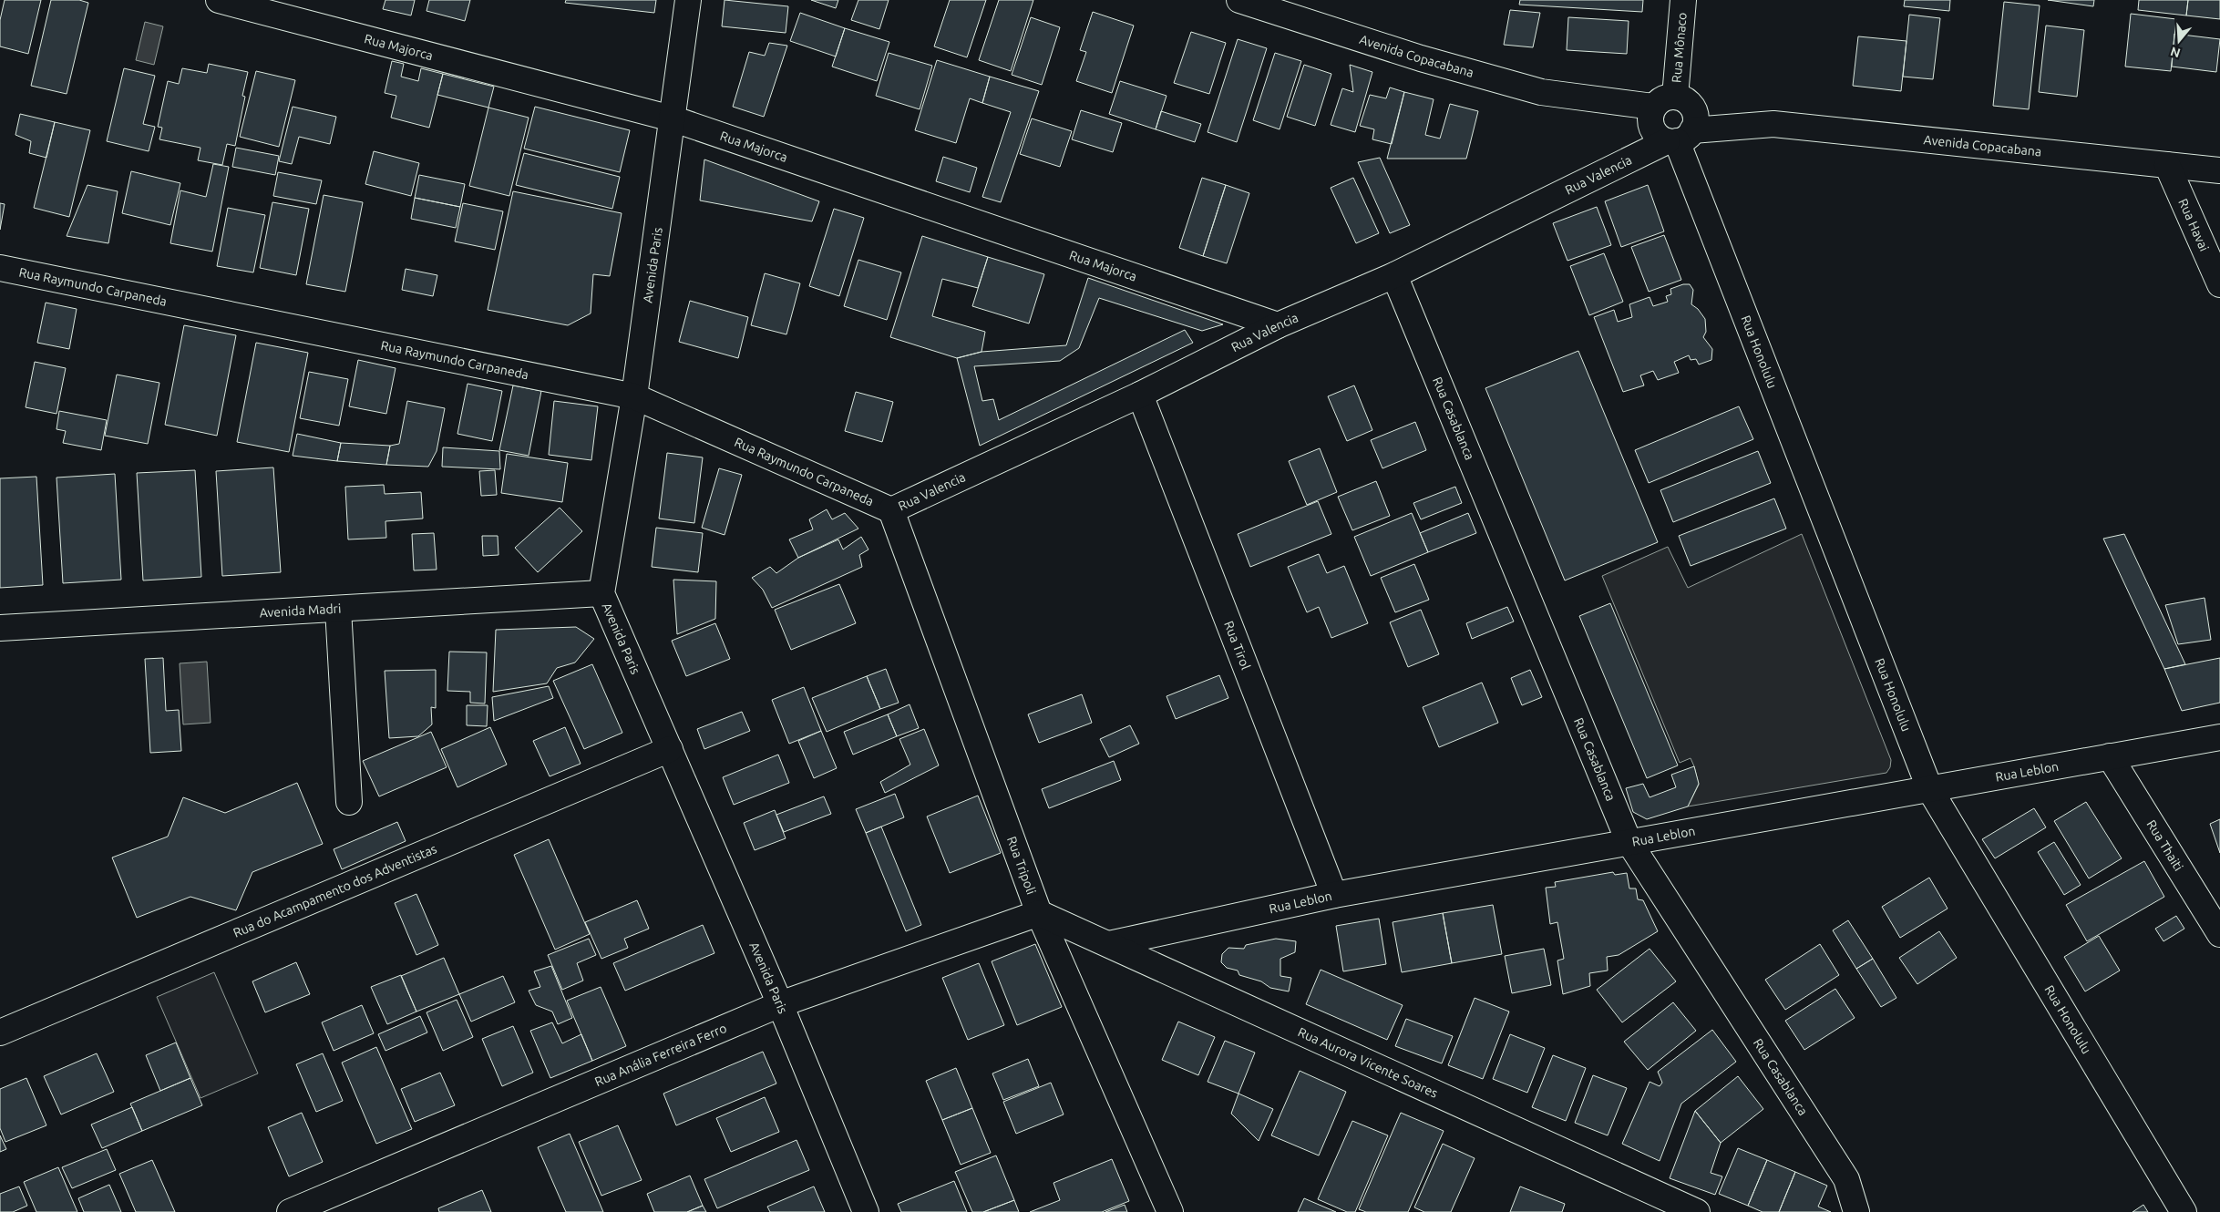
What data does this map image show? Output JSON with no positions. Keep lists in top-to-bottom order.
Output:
{
  "streets": {
    "street": [
      "Rua Majorca",
      "Rua Mônaco",
      "Avenida Copacabana",
      "Rua Valencia",
      "Rua Havai",
      "Avenida Paris",
      "Rua Raymundo Carpaneda",
      "Rua Honolulu",
      "Rua Casablanca",
      "Avenida Madri",
      "Rua Tirol",
      "Rua Leblon",
      "Rua Thaiti",
      "Rua Tripoli",
      "Rua do Acampamento dos Adventistas",
      "Rua Anália Ferreira Ferro",
      "Rua Aurora Vicente Soares"
    ]
  },
  "crossings": [
    ["Rua Majorca", "Rua Valencia"],
    ["Rua Majorca", "Avenida Paris"],
    ["Rua Mônaco", "Avenida Copacabana"],
    ["Rua Mônaco", "Rua Valencia"],
    ["Rua Mônaco", "Rua Honolulu"],
    ["Avenida Copacabana", "Rua Valencia"],
    ["Avenida Copacabana", "Rua Havai"],
    ["Avenida Copacabana", "Rua Honolulu"],
    ["Rua Valencia", "Rua Raymundo Carpaneda"],
    ["Rua Valencia", "Rua Honolulu"],
    ["Rua Valencia", "Rua Casablanca"],
    ["Rua Valencia", "Rua Tirol"],
    ["Rua Valencia", "Rua Tripoli"],
    ["Avenida Paris", "Rua Raymundo Carpaneda"],
    ["Avenida Paris", "Avenida Madri"],
    ["Avenida Paris", "Rua do Acampamento dos Adventistas"],
    ["Avenida Paris", "Rua Anália Ferreira Ferro"],
    ["Rua Raymundo Carpaneda", "Rua Tripoli"],
    ["Rua Honolulu", "Rua Leblon"],
    ["Rua Casablanca", "Rua Leblon"],
    ["Rua Tirol", "Rua Leblon"],
    ["Rua Leblon", "Rua Thaiti"],
    ["Rua Leblon", "Rua Aurora Vicente Soares"],
    ["Rua Tripoli", "Rua Anália Ferreira Ferro"],
    ["Rua Tripoli", "Rua Aurora Vicente Soares"],
    ["Rua Anália Ferreira Ferro", "Rua Aurora Vicente Soares"]
  ],
  "north": "bottom"
}
